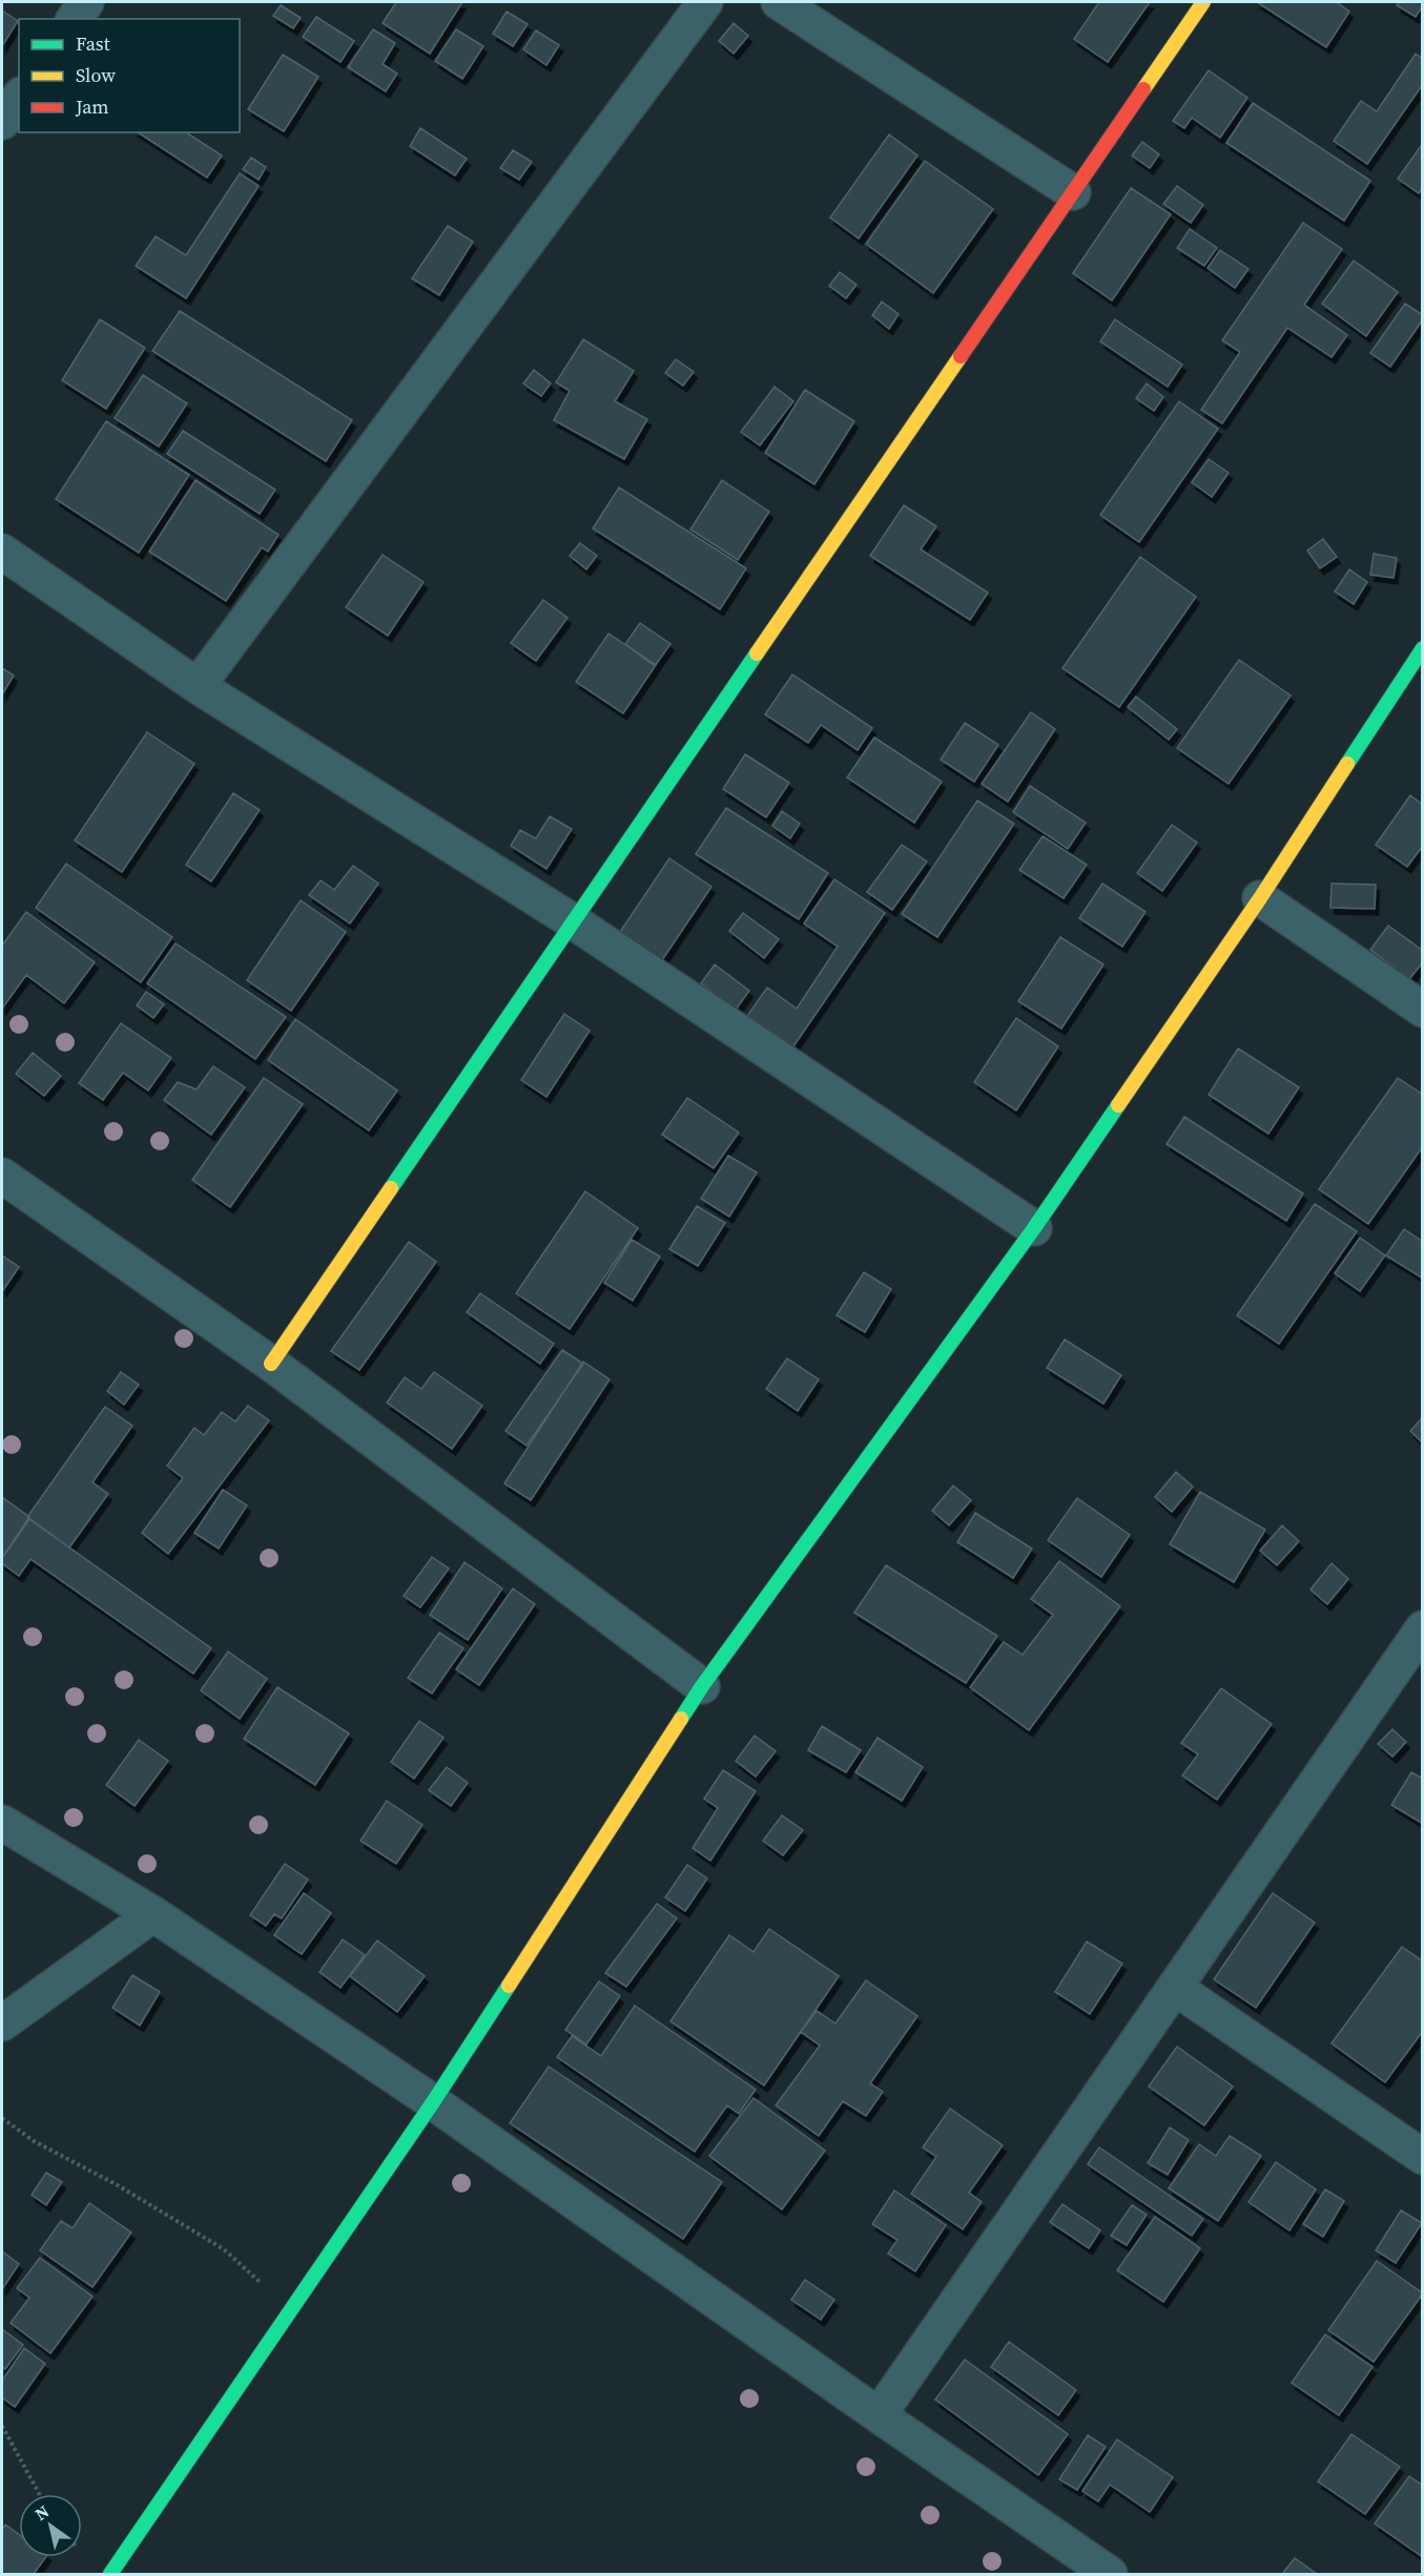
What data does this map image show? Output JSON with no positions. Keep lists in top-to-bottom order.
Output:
{
  "legend": ["Fast", "Slow", "Jam"],
  "north": "top left"
}
